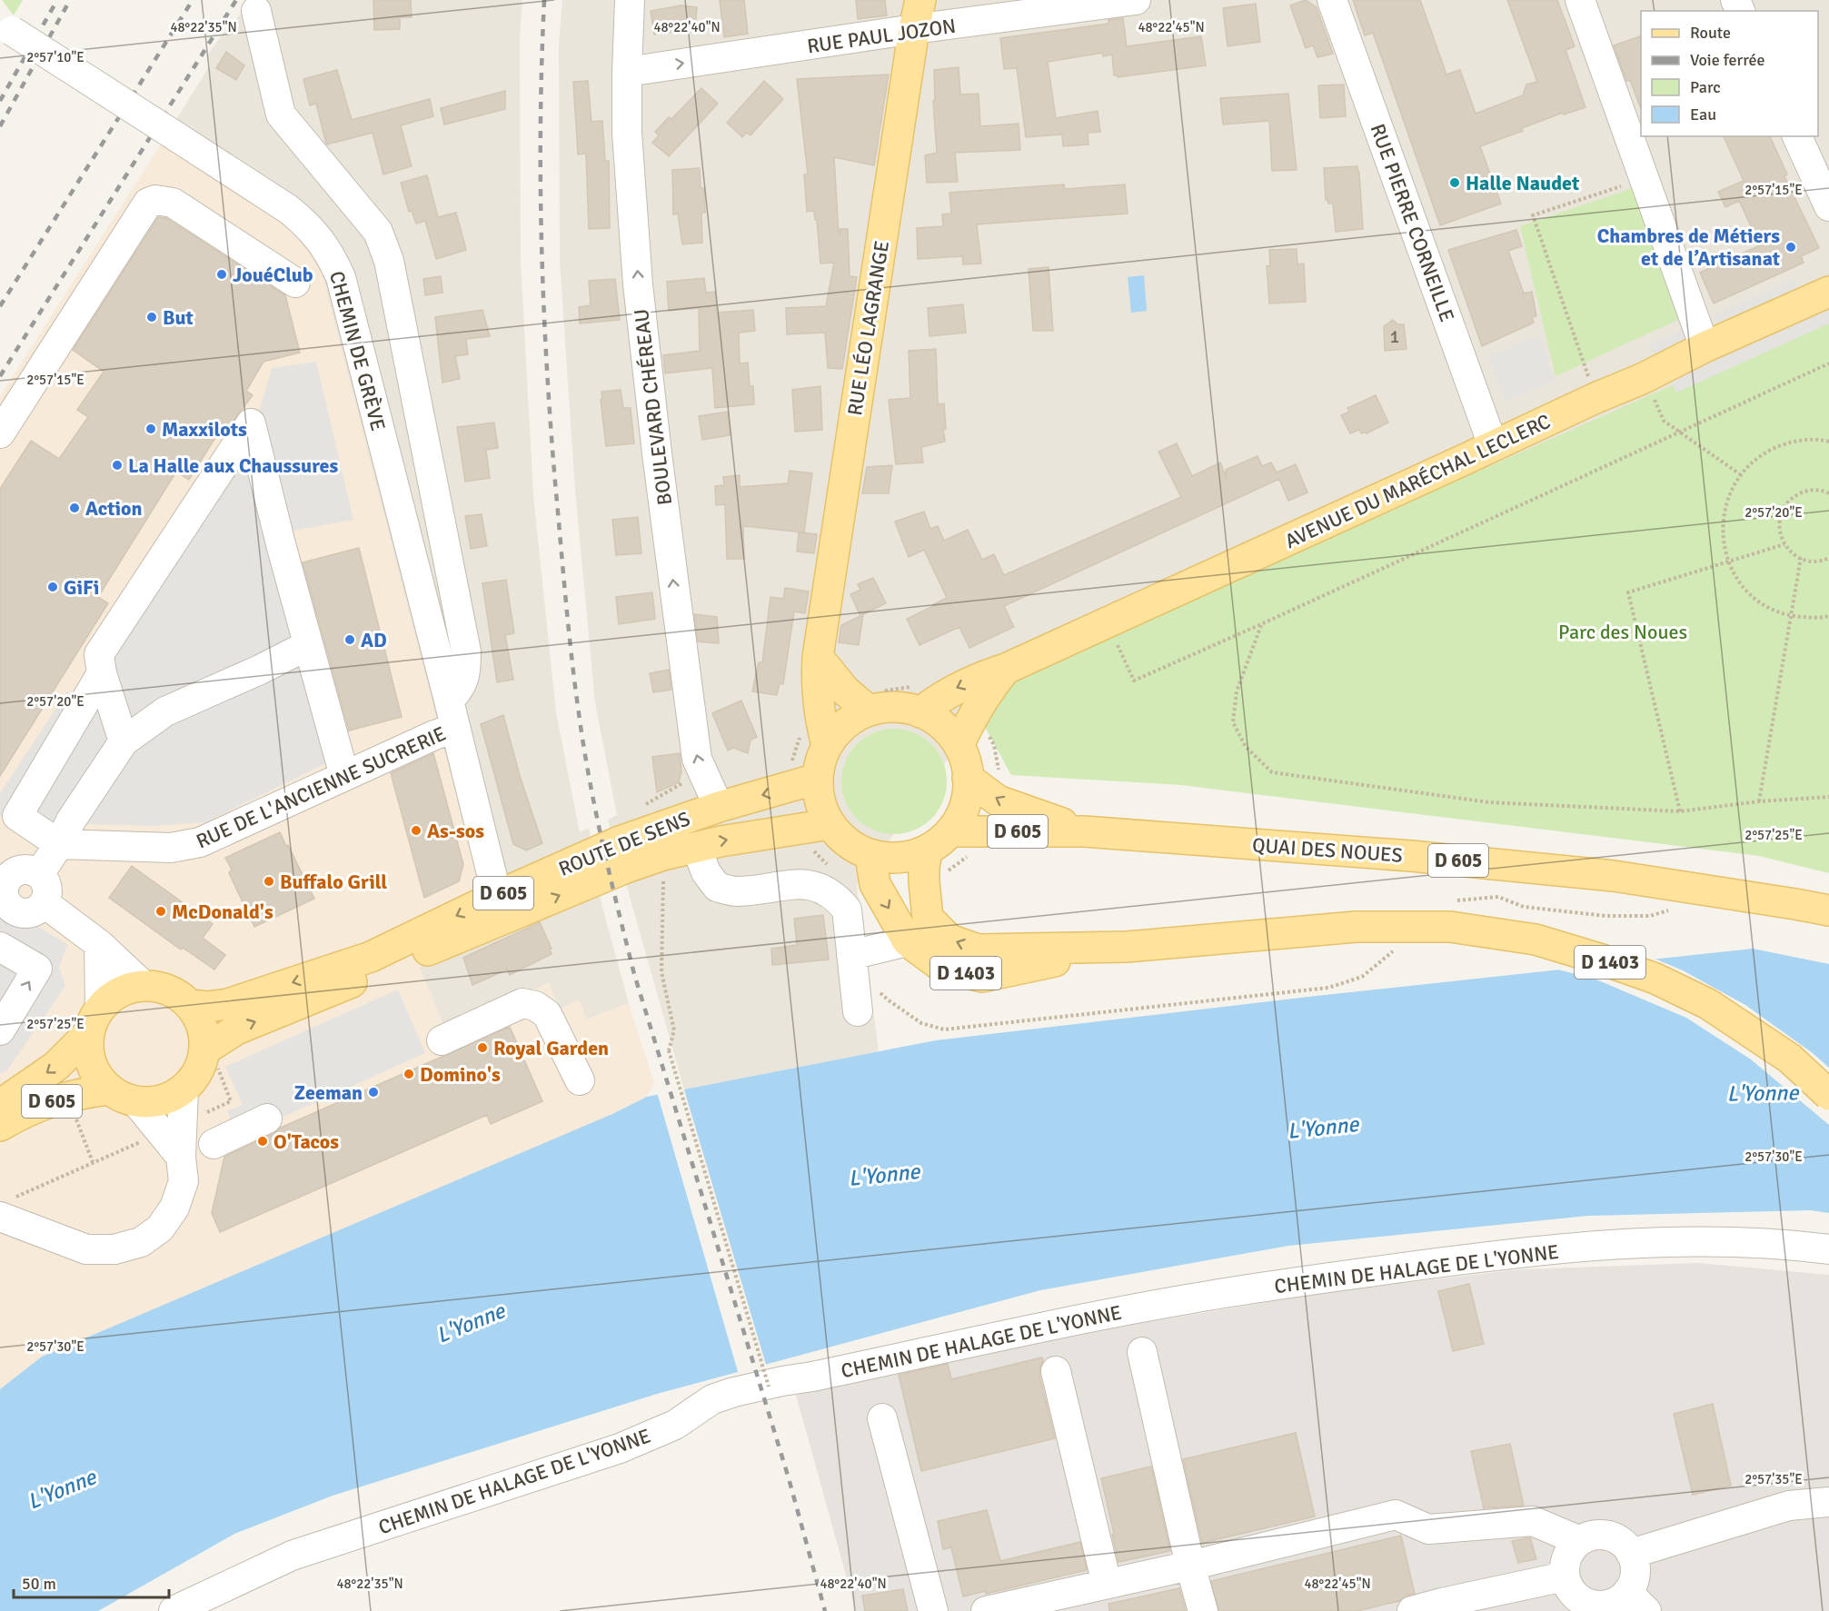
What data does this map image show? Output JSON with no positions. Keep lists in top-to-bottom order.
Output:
{
  "streets": {
    "main road": [
      "RUE LÉO LAGRANGE",
      "AVENUE DU MARÉCHAL LECLERC",
      "D 605",
      "ROUTE DE SENS",
      "QUAI DES NOUES",
      "D 1403"
    ],
    "street": [
      "RUE PAUL JOZON",
      "RUE PIERRE CORNEILLE",
      "CHEMIN DE GRÈVE",
      "BOULEVARD CHÉREAU",
      "RUE DE L'ANCIENNE SUCRERIE",
      "CHEMIN DE HALAGE DE L'YONNE"
    ]
  },
  "crossings": [
    ["RUE PAUL JOZON", "RUE LÉO LAGRANGE"],
    ["RUE PAUL JOZON", "BOULEVARD CHÉREAU"],
    ["RUE PIERRE CORNEILLE", "AVENUE DU MARÉCHAL LECLERC"],
    ["RUE LÉO LAGRANGE", "AVENUE DU MARÉCHAL LECLERC"],
    ["RUE LÉO LAGRANGE", "D 605"],
    ["RUE LÉO LAGRANGE", "ROUTE DE SENS"],
    ["RUE LÉO LAGRANGE", "D 1403"],
    ["CHEMIN DE GRÈVE", "RUE DE L'ANCIENNE SUCRERIE"],
    ["CHEMIN DE GRÈVE", "ROUTE DE SENS"],
    ["BOULEVARD CHÉREAU", "ROUTE DE SENS"],
    ["AVENUE DU MARÉCHAL LECLERC", "D 605"],
    ["AVENUE DU MARÉCHAL LECLERC", "ROUTE DE SENS"],
    ["AVENUE DU MARÉCHAL LECLERC", "D 1403"],
    ["D 605", "ROUTE DE SENS"],
    ["D 605", "QUAI DES NOUES"],
    ["D 605", "D 1403"],
    ["ROUTE DE SENS", "D 1403"]
  ],
  "one_way": ["RUE PAUL JOZON", "BOULEVARD CHÉREAU"],
  "water": ["L'Yonne"],
  "parks": ["Parc des Noues"],
  "places": [
    "Halle Naudet",
    "Chambres de Métiers et de l’Artisanat",
    "JouéClub",
    "But",
    "Maxxilots",
    "La Halle aux Chaussures",
    "Action",
    "GiFi",
    "AD",
    "As-sos",
    "Buffalo Grill",
    "McDonald's",
    "Royal Garden",
    "Domino's",
    "Zeeman",
    "O'Tacos"
  ],
  "house_numbers": ["1"],
  "legend": [
    "Route",
    "Voie ferrée",
    "Parc",
    "Eau"
  ],
  "scale_bar": "50 m",
  "coordinates": [
    "48°22'35\"N",
    "48°22'40\"N",
    "48°22'45\"N",
    "2°57'10\"E",
    "2°57'15\"E",
    "2°57'20\"E",
    "2°57'25\"E",
    "2°57'30\"E",
    "2°57'35\"E"
  ]
}
